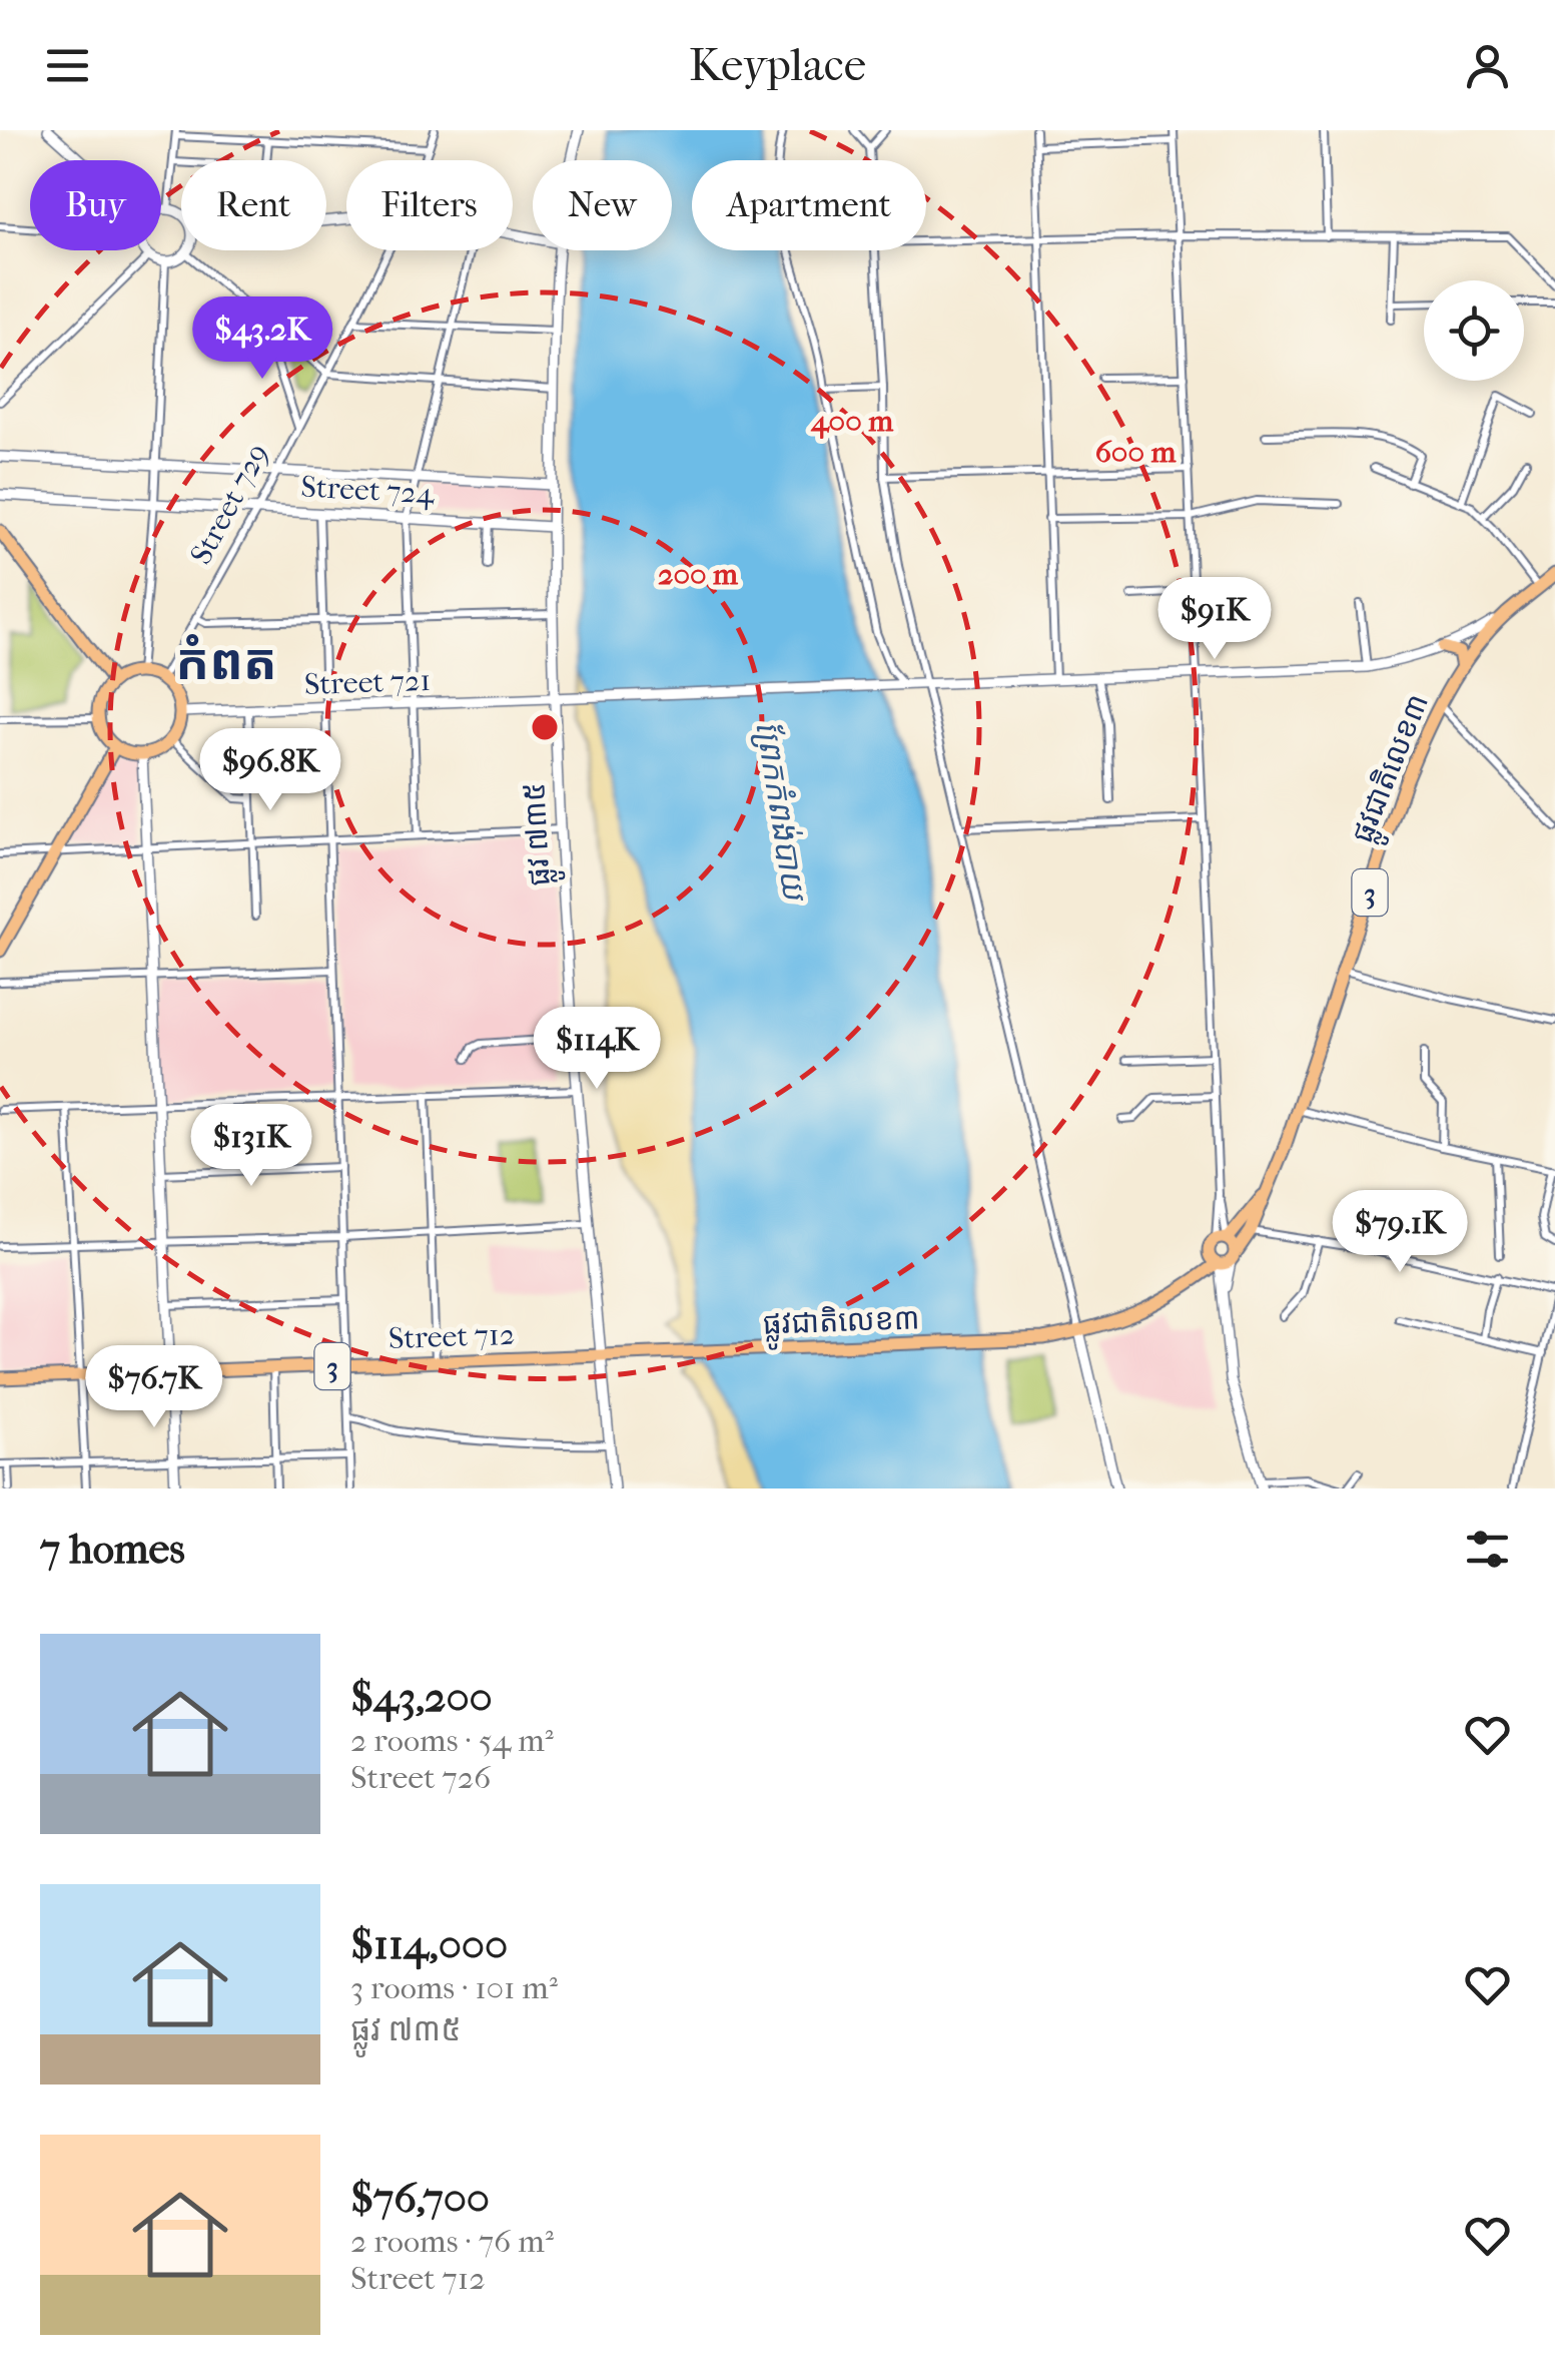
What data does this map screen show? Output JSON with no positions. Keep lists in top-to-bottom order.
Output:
{
  "streets": {
    "main road": ["ផ្លូវជាតិលេខ៣", "3", "Street 712"],
    "street": [
      "Street 724",
      "Street 729",
      "Street 721",
      "ផ្លូវ ៧៣៥"
    ]
  },
  "crossings": [
    ["Street 724", "Street 729"],
    ["Street 724", "ផ្លូវ ៧៣៥"],
    ["Street 729", "Street 721"],
    ["Street 721", "ផ្លូវជាតិលេខ៣"],
    ["Street 721", "ផ្លូវ ៧៣៥"],
    ["ផ្លូវជាតិលេខ៣", "Street 712"],
    ["ផ្លូវ ៧៣៥", "Street 712"]
  ],
  "districts": ["កំពត"],
  "water": ["ព្រែកកំពង់បាយ"],
  "page": {
    "header": "Keyplace",
    "chip": [
      "Buy",
      "Rent",
      "Filters",
      "New",
      "Apartment"
    ],
    "price": [
      "$43.2K",
      "$91K",
      "$96.8K",
      "$114K",
      "$131K",
      "$79.1K",
      "$76.7K"
    ],
    "heading": "7 homes",
    "list": [
      {
        "name": "$43,200",
        "note": "2 rooms · 54 m² · Street 726"
      },
      {
        "name": "$114,000",
        "note": "3 rooms · 101 m² · ផ្លូវ ៧៣៥"
      },
      {
        "name": "$76,700",
        "note": "2 rooms · 76 m² · Street 712"
      }
    ]
  },
  "rings": ["400 m", "600 m", "200 m"]
}
